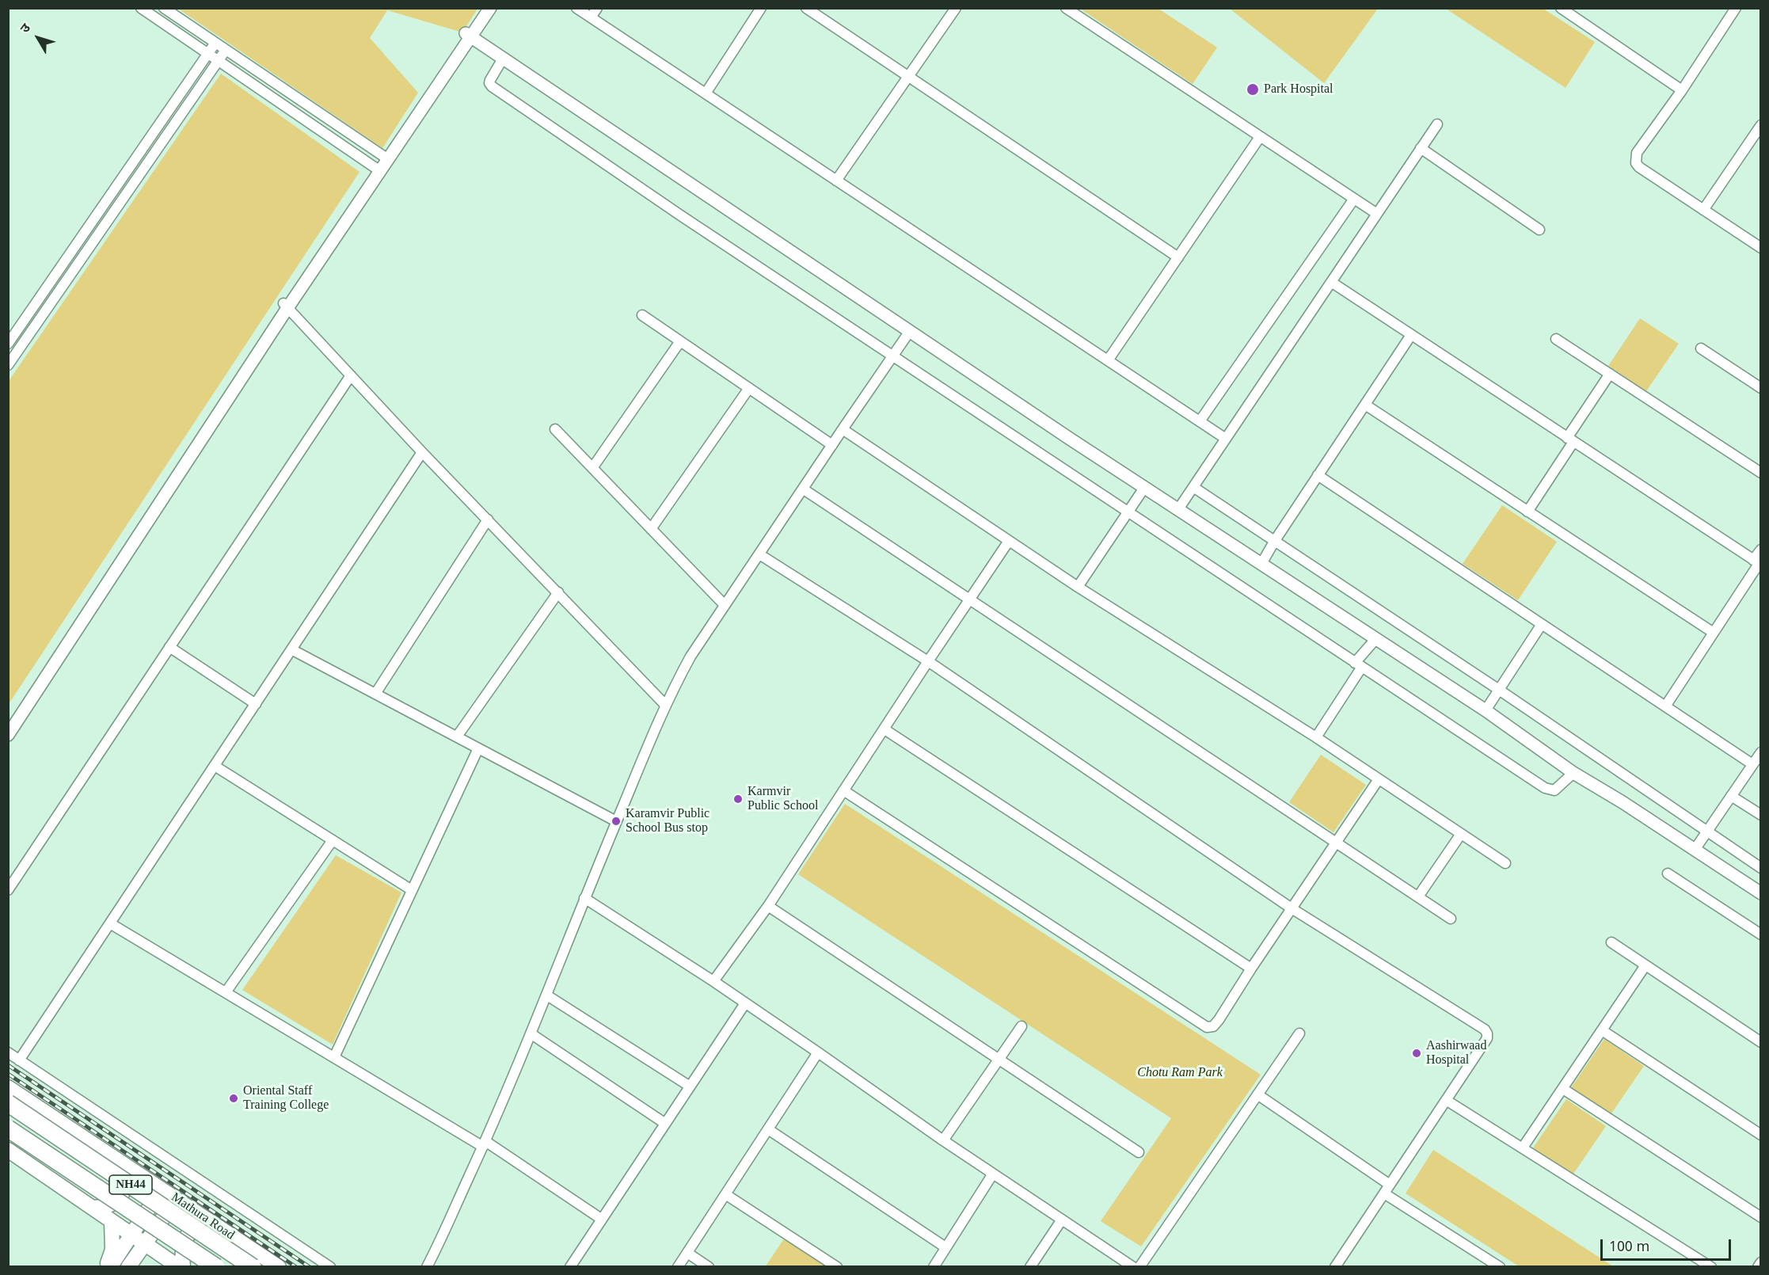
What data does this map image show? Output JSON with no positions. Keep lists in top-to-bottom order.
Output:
{
  "streets": {
    "highway": ["NH44"],
    "main road": ["Mathura Road"]
  },
  "parks": ["Chotu Ram Park"],
  "places": [
    "Park Hospital",
    "Karmvir Public School",
    "Karamvir Public School Bus stop",
    "Aashirwaad Hospital",
    "Oriental Staff Training College"
  ],
  "scale_bar": "100 m",
  "north": "top left"
}
